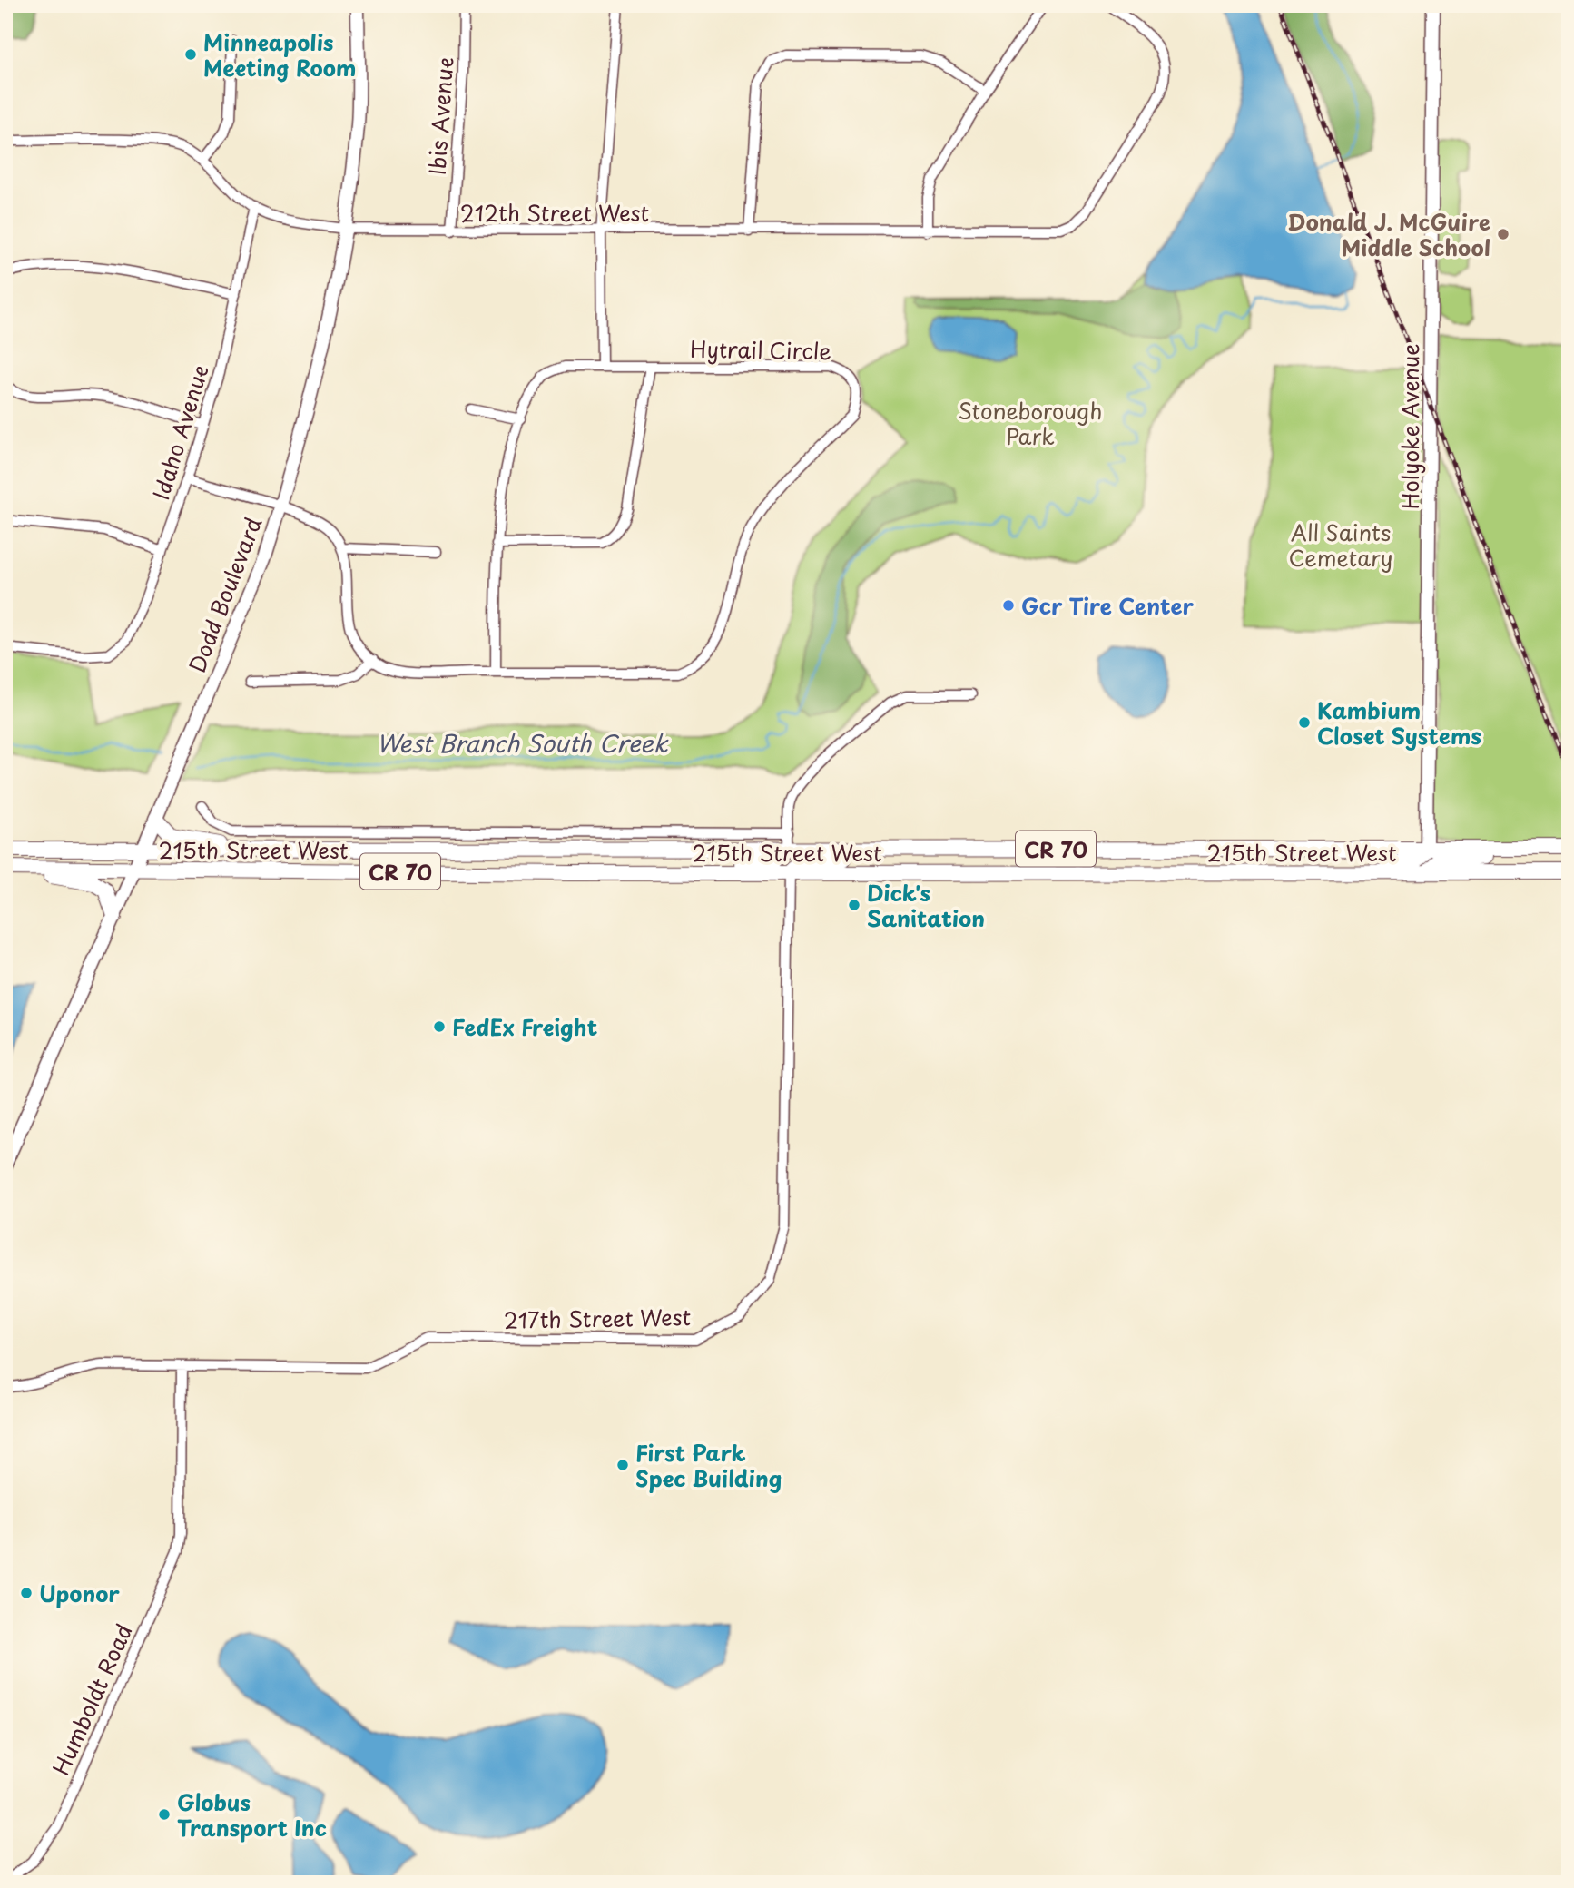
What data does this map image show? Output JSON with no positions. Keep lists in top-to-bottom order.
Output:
{
  "streets": {
    "main road": [
      "Holyoke Avenue",
      "Dodd Boulevard",
      "CR 70",
      "215th Street West"
    ],
    "street": [
      "Ibis Avenue",
      "212th Street West",
      "Hytrail Circle",
      "Idaho Avenue",
      "217th Street West",
      "Humboldt Road"
    ]
  },
  "crossings": [
    ["Ibis Avenue", "212th Street West"],
    ["212th Street West", "Idaho Avenue"],
    ["212th Street West", "Dodd Boulevard"],
    ["Holyoke Avenue", "215th Street West"],
    ["Dodd Boulevard", "215th Street West"],
    ["215th Street West", "217th Street West"],
    ["217th Street West", "Humboldt Road"]
  ],
  "water": ["West Branch South Creek"],
  "parks": ["Stoneborough Park", "All Saints Cemetary"],
  "places": [
    "Minneapolis Meeting Room",
    "Donald J. McGuire Middle School",
    "Gcr Tire Center",
    "Kambium Closet Systems",
    "Dick's Sanitation",
    "FedEx Freight",
    "First Park Spec Building",
    "Uponor",
    "Globus Transport Inc"
  ]
}
